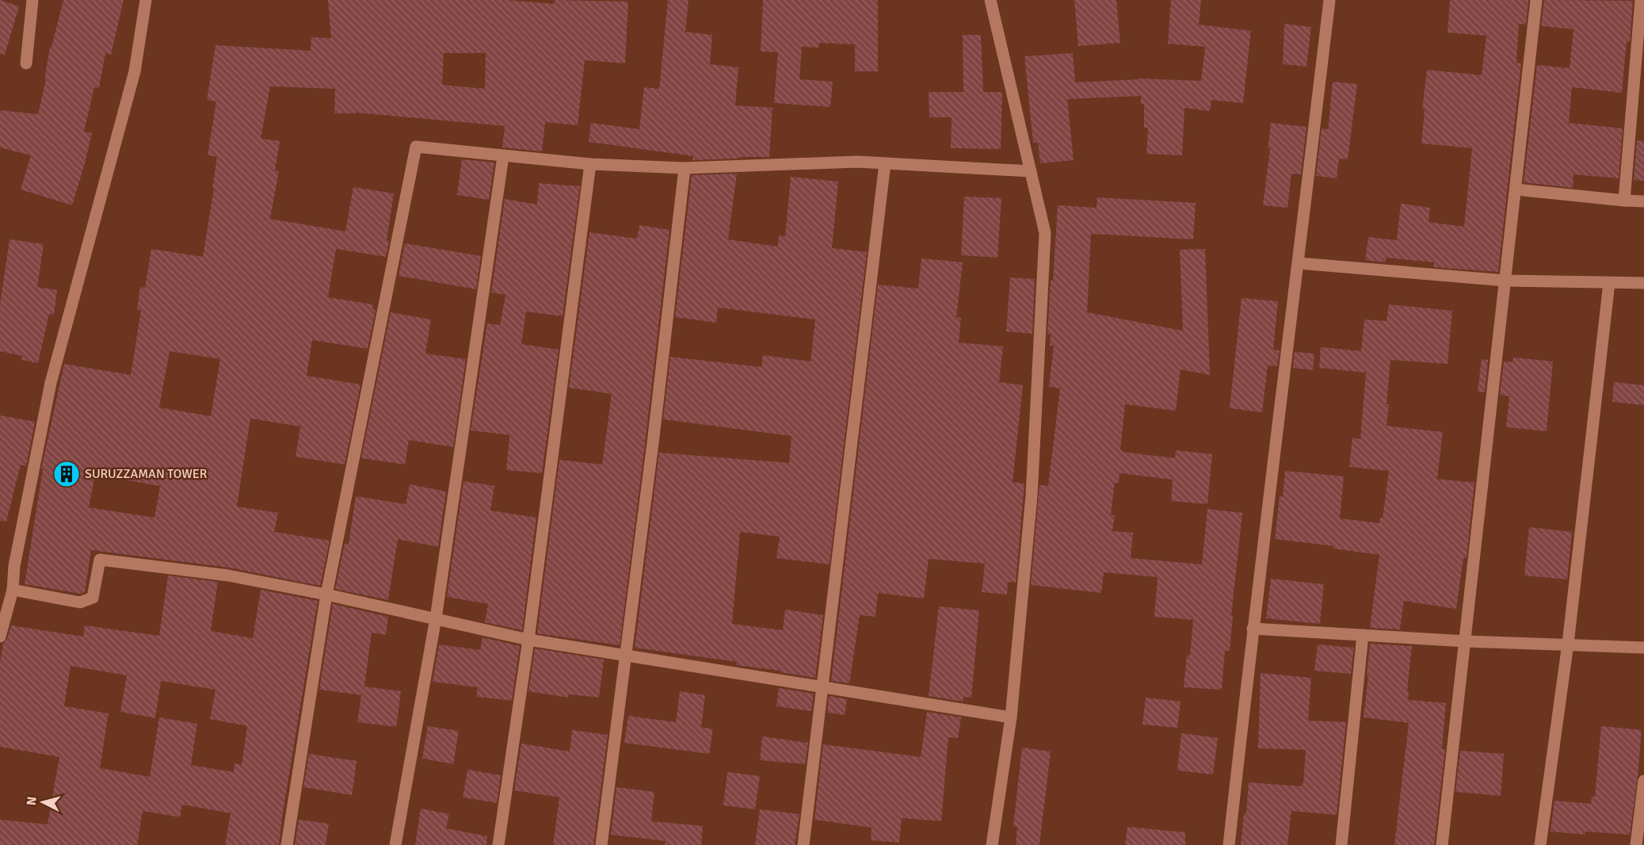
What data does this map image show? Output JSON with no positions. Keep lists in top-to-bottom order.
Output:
{
  "places": {
    "building": ["SURUZZAMAN TOWER"]
  },
  "north": "left"
}
